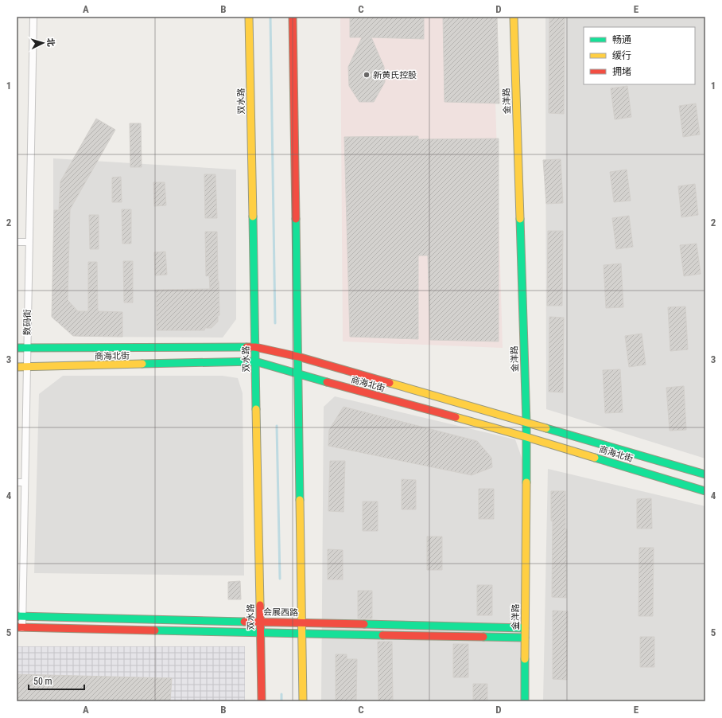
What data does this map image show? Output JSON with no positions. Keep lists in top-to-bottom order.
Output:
{
  "streets": {
    "main road": [
      "双水路",
      "金洋路",
      "商海北街",
      "会展西路"
    ],
    "street": ["数码街"]
  },
  "crossings": [
    ["双水路", "商海北街"],
    ["双水路", "会展西路"],
    ["金洋路", "商海北街"],
    ["金洋路", "会展西路"],
    ["数码街", "商海北街"],
    ["数码街", "会展西路"]
  ],
  "places": ["新黄氏控股"],
  "legend": ["畅通", "缓行", "拥堵"],
  "scale_bar": "50 m",
  "north": "right",
  "grid": {
    "columns": [
      "A",
      "B",
      "C",
      "D",
      "E"
    ],
    "rows": [
      "1",
      "2",
      "3",
      "4",
      "5"
    ]
  }
}
